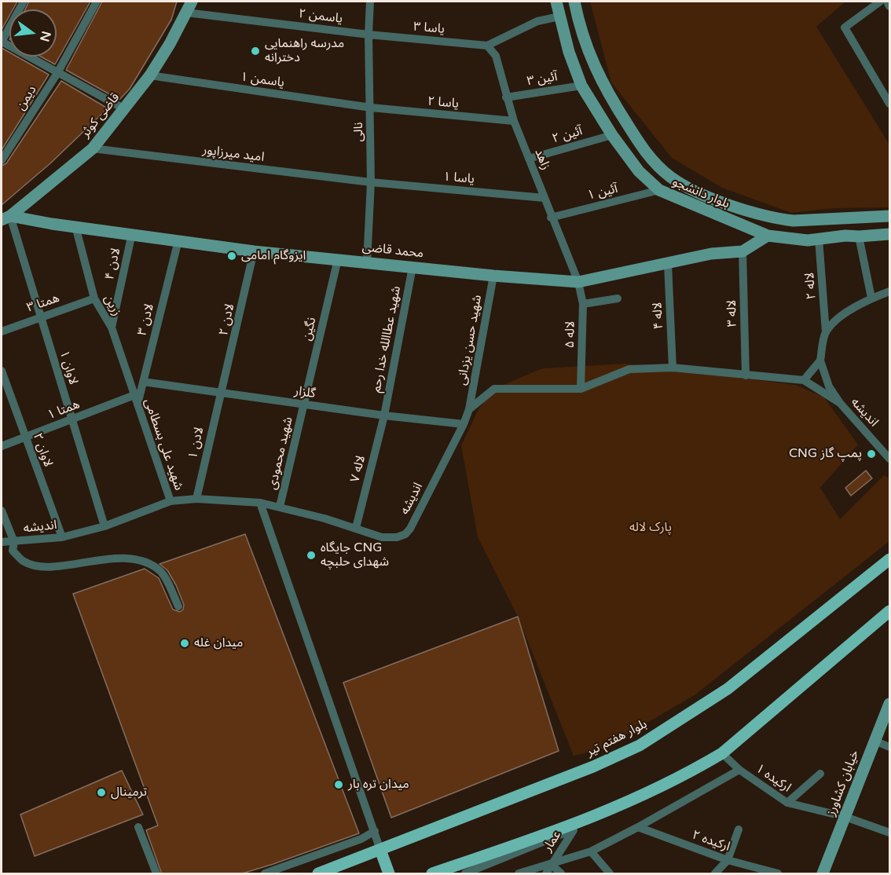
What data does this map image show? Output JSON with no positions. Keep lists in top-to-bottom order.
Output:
{
  "streets": {
    "main road": [
      "قاضی کوثر",
      "بلوار دانشجو",
      "محمد قاضی",
      "بلوار هفتم تیر",
      "خیابان کشاورز"
    ],
    "street": [
      "یاسمن ۲",
      "یاسا ۳",
      "آئین ۳",
      "یاسمن ۱",
      "دیمن",
      "یاسا ۲",
      "نالی",
      "آئین ۲",
      "امید میرزاپور",
      "زاهد",
      "یاسا ۱",
      "آئین ۱",
      "لادن ۴",
      "لاله ۲",
      "همتا ۳",
      "زرین",
      "لاله ۳",
      "لاله ۴",
      "لادن ۳",
      "لادن ۲",
      "نگین",
      "لاله ۵",
      "شهید عطاالله خدا رحم",
      "شهید حسن یزدانی",
      "لاوان ۱",
      "گلزار",
      "همتا ۱",
      "اندیشه",
      "لادن ۱",
      "شهید علی بسطامی",
      "لاوان ۲",
      "شهید محمودی",
      "لاله ۷",
      "ارکیده ۱",
      "عمار",
      "ارکیده ۲"
    ]
  },
  "crossings": [
    ["یاسمن ۲", "یاسا ۳"],
    ["یاسمن ۲", "قاضی کوثر"],
    ["یاسمن ۲", "نالی"],
    ["یاسا ۳", "نالی"],
    ["یاسا ۳", "زاهد"],
    ["آئین ۳", "زاهد"],
    ["آئین ۳", "بلوار دانشجو"],
    ["یاسمن ۱", "یاسا ۲"],
    ["یاسمن ۱", "قاضی کوثر"],
    ["یاسمن ۱", "نالی"],
    ["یاسا ۲", "نالی"],
    ["یاسا ۲", "زاهد"],
    ["قاضی کوثر", "امید میرزاپور"],
    ["قاضی کوثر", "محمد قاضی"],
    ["قاضی کوثر", "لاوان ۱"],
    ["نالی", "امید میرزاپور"],
    ["نالی", "یاسا ۱"],
    ["نالی", "محمد قاضی"],
    ["آئین ۲", "زاهد"],
    ["آئین ۲", "بلوار دانشجو"],
    ["امید میرزاپور", "یاسا ۱"],
    ["زاهد", "یاسا ۱"],
    ["زاهد", "آئین ۱"],
    ["زاهد", "محمد قاضی"],
    ["زاهد", "لاله ۵"],
    ["آئین ۱", "بلوار دانشجو"],
    ["بلوار دانشجو", "محمد قاضی"],
    ["بلوار دانشجو", "لاله ۲"],
    ["محمد قاضی", "لادن ۴"],
    ["محمد قاضی", "زرین"],
    ["محمد قاضی", "لاله ۳"],
    ["محمد قاضی", "لاله ۴"],
    ["محمد قاضی", "لادن ۳"],
    ["محمد قاضی", "لادن ۲"],
    ["محمد قاضی", "نگین"],
    ["محمد قاضی", "لاله ۵"],
    ["محمد قاضی", "شهید عطاالله خدا رحم"],
    ["محمد قاضی", "شهید حسن یزدانی"],
    ["محمد قاضی", "لاوان ۱"],
    ["لادن ۴", "زرین"],
    ["همتا ۳", "زرین"],
    ["همتا ۳", "لاوان ۱"],
    ["زرین", "همتا ۱"],
    ["زرین", "شهید علی بسطامی"],
    ["لادن ۳", "گلزار"],
    ["لادن ۳", "شهید علی بسطامی"],
    ["لادن ۲", "گلزار"],
    ["لادن ۲", "لادن ۱"],
    ["نگین", "گلزار"],
    ["نگین", "شهید محمودی"],
    ["شهید عطاالله خدا رحم", "گلزار"],
    ["شهید عطاالله خدا رحم", "لاله ۷"],
    ["شهید حسن یزدانی", "اندیشه"],
    ["لاوان ۱", "همتا ۱"],
    ["لاوان ۱", "اندیشه"],
    ["گلزار", "اندیشه"],
    ["گلزار", "لادن ۱"],
    ["گلزار", "شهید محمودی"],
    ["گلزار", "لاله ۷"],
    ["همتا ۱", "شهید علی بسطامی"],
    ["همتا ۱", "لاوان ۲"],
    ["اندیشه", "لادن ۱"],
    ["اندیشه", "شهید علی بسطامی"],
    ["اندیشه", "لاوان ۲"],
    ["اندیشه", "شهید محمودی"],
    ["اندیشه", "لاله ۷"],
    ["ارکیده ۱", "خیابان کشاورز"]
  ],
  "parks": ["پارک لاله"],
  "places": [
    "مدرسه راهنمایی دخترانه",
    "ایزوگام امامی",
    "CNG پمپ گاز",
    "جایگاه CNG شهدای حلبچه",
    "میدان غله",
    "میدان تره بار",
    "ترمینال"
  ],
  "north": "right"
}
